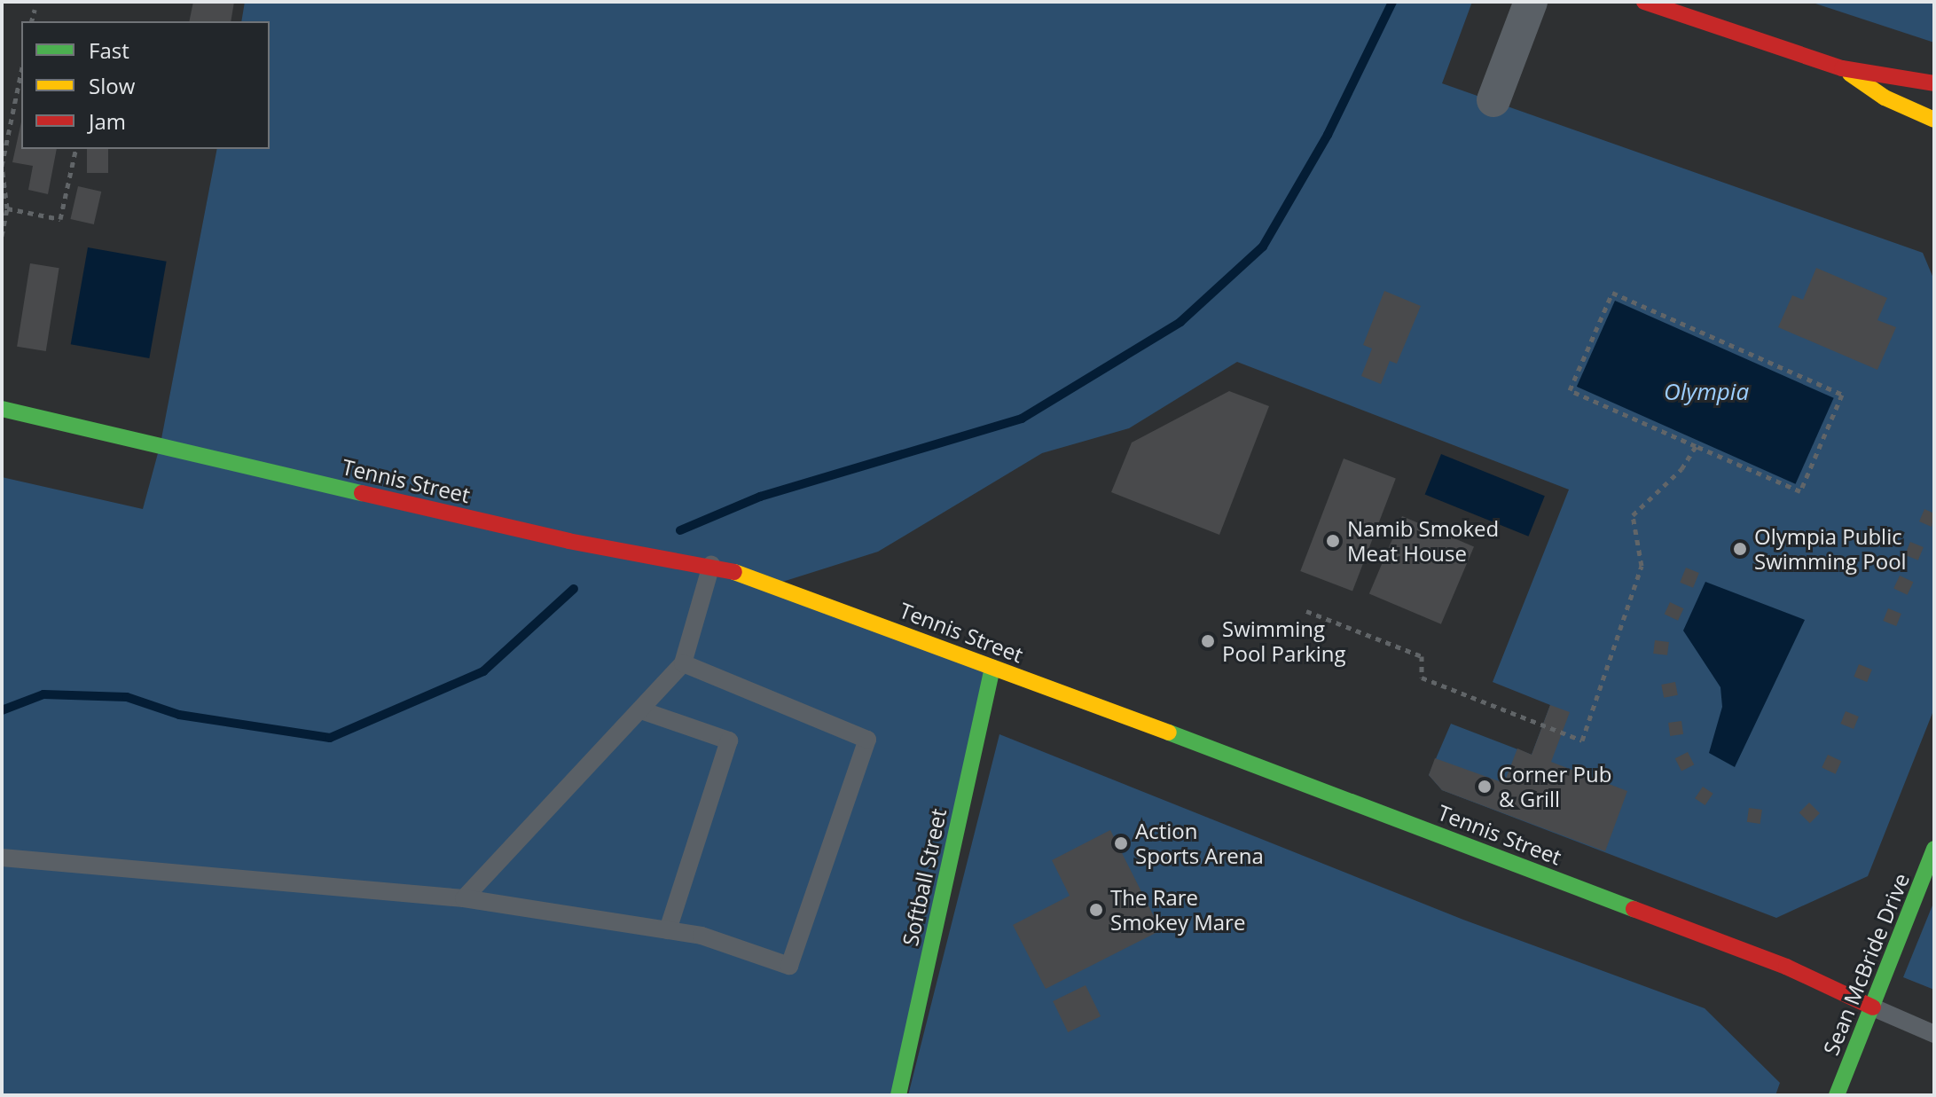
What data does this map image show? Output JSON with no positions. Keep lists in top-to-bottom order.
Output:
{
  "streets": {
    "street": ["Tennis Street", "Softball Street", "Sean McBride Drive"]
  },
  "crossings": [
    ["Tennis Street", "Softball Street"],
    ["Tennis Street", "Sean McBride Drive"]
  ],
  "water": ["Olympia"],
  "places": [
    "Namib Smoked Meat House",
    "Olympia Public Swimming Pool",
    "Swimming Pool Parking",
    "Corner Pub & Grill",
    "Action Sports Arena",
    "The Rare Smokey Mare"
  ],
  "legend": ["Fast", "Slow", "Jam"]
}
